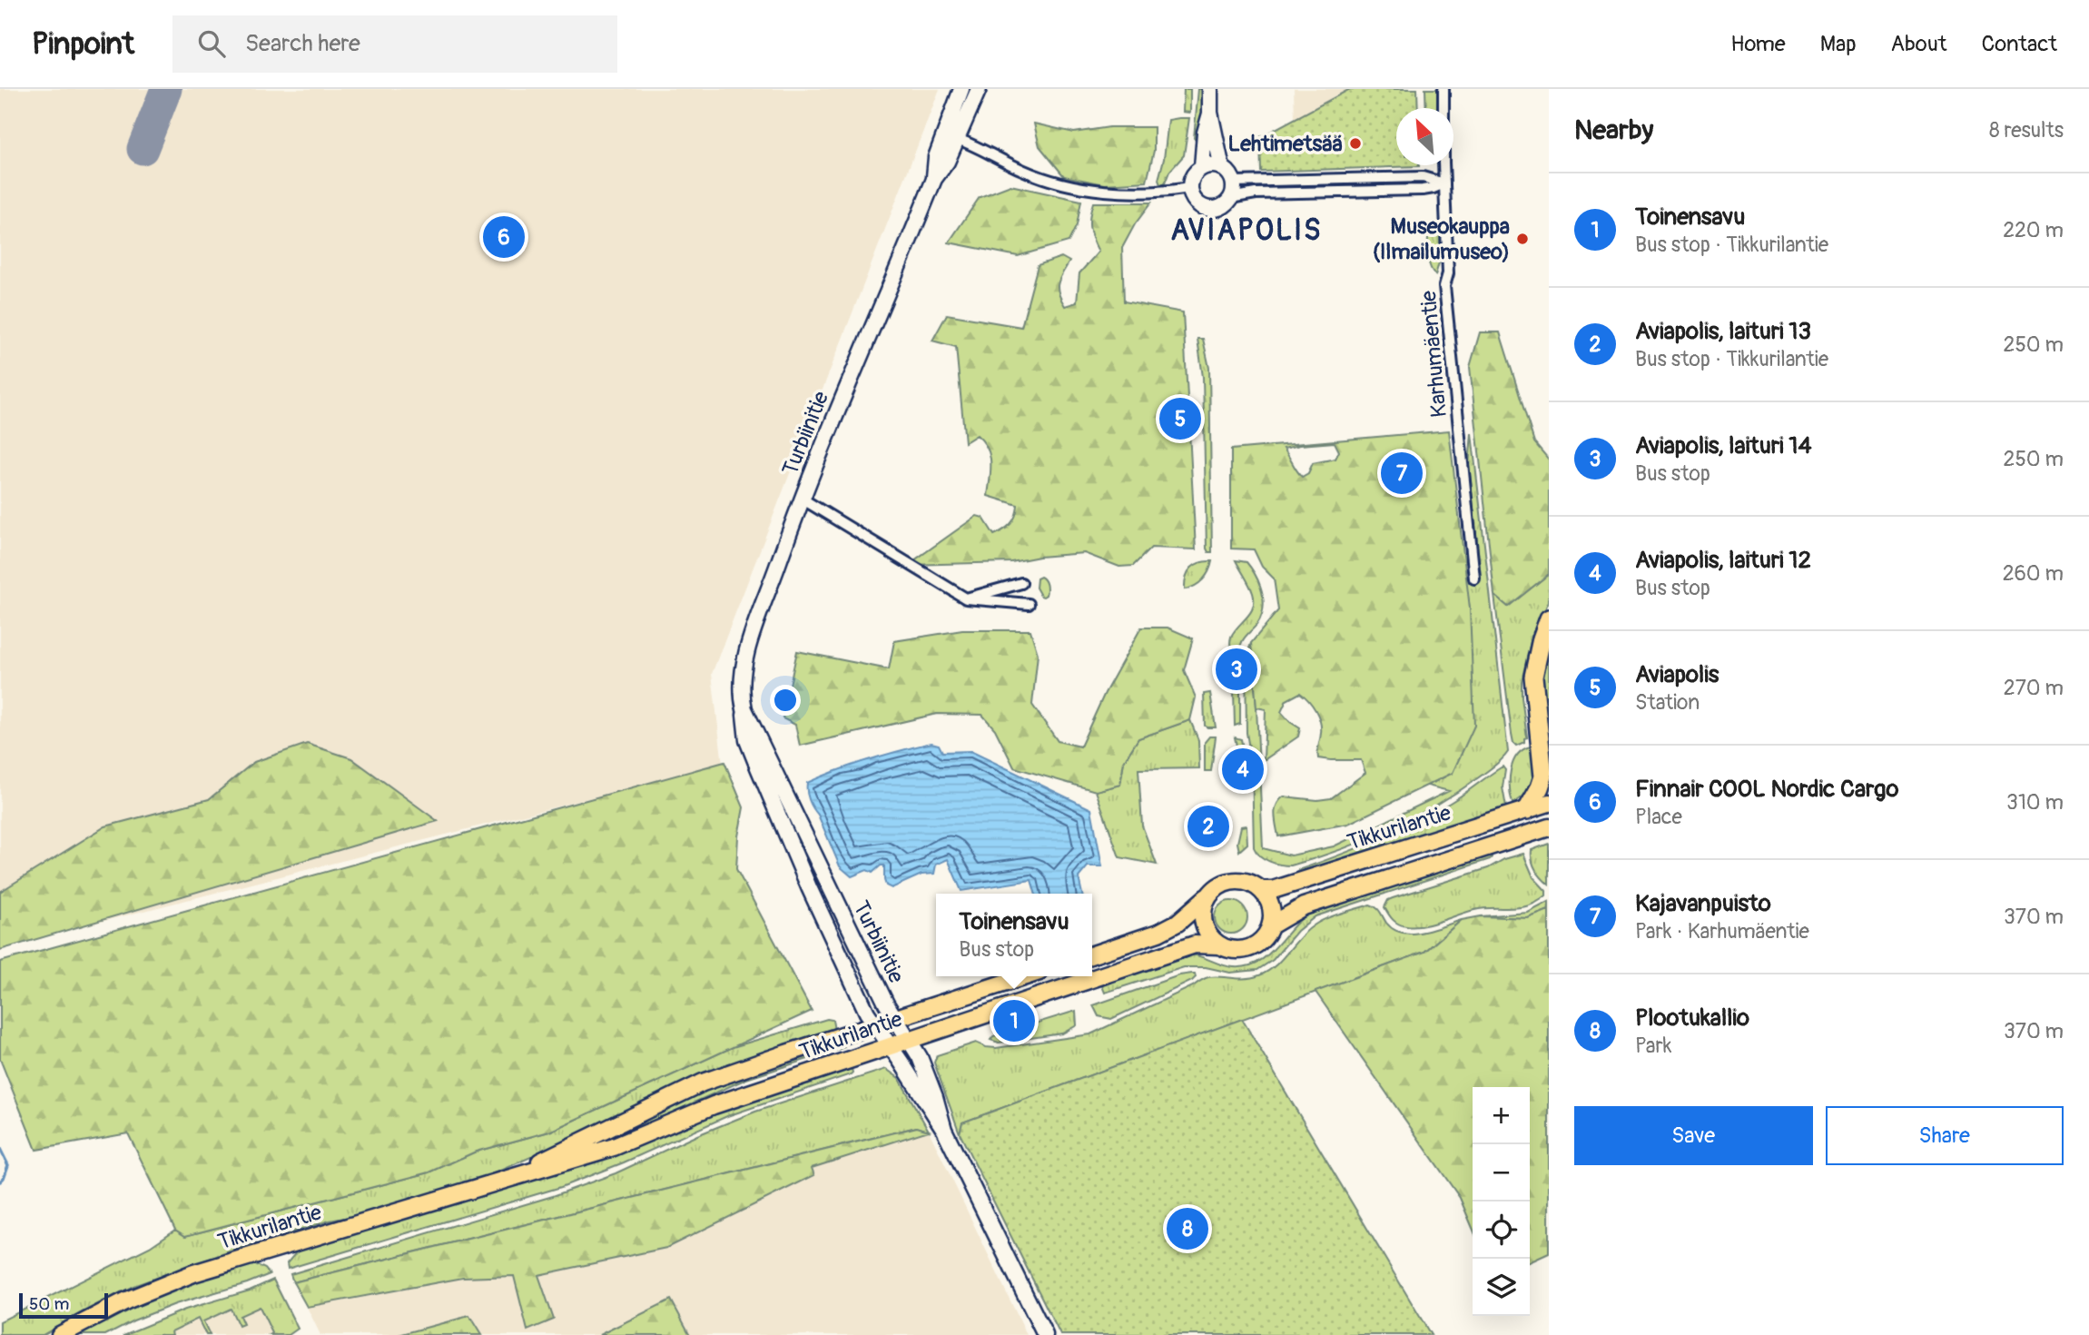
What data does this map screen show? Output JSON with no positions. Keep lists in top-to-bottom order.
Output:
{
  "streets": {
    "main road": ["Tikkurilantie"],
    "street": ["Karhumäentie", "Turbiinitie"]
  },
  "crossings": [
    ["Turbiinitie", "Tikkurilantie"]
  ],
  "districts": ["AVIAPOLIS"],
  "places": ["Lehtimetsää", "Museokauppa (Ilmailumuseo)"],
  "scale_bar": "50 m",
  "north": "top left",
  "page": {
    "header": "Pinpoint",
    "search": "Search here",
    "nav": [
      "Home",
      "Map",
      "About",
      "Contact"
    ],
    "heading": ["Nearby", "8 results"],
    "list": [
      {
        "mark": "1",
        "name": "Toinensavu",
        "note": "Bus stop · Tikkurilantie",
        "value": "220 m"
      },
      {
        "mark": "2",
        "name": "Aviapolis, laituri 13",
        "note": "Bus stop · Tikkurilantie",
        "value": "250 m"
      },
      {
        "mark": "3",
        "name": "Aviapolis, laituri 14",
        "note": "Bus stop",
        "value": "250 m"
      },
      {
        "mark": "4",
        "name": "Aviapolis, laituri 12",
        "note": "Bus stop",
        "value": "260 m"
      },
      {
        "mark": "5",
        "name": "Aviapolis",
        "note": "Station",
        "value": "270 m"
      },
      {
        "mark": "6",
        "name": "Finnair COOL Nordic Cargo",
        "note": "Place",
        "value": "310 m"
      },
      {
        "mark": "7",
        "name": "Kajavanpuisto",
        "note": "Park · Karhumäentie",
        "value": "370 m"
      },
      {
        "mark": "8",
        "name": "Plootukallio",
        "note": "Park",
        "value": "370 m"
      }
    ],
    "pins": [
      "6",
      "5",
      "7",
      "3",
      "4",
      "2",
      "1",
      "8"
    ],
    "popup": ["Toinensavu", "Bus stop"],
    "map_buttons": ["+", "−"],
    "buttons": ["Save", "Share"],
    "scale": "50 m"
  }
}
